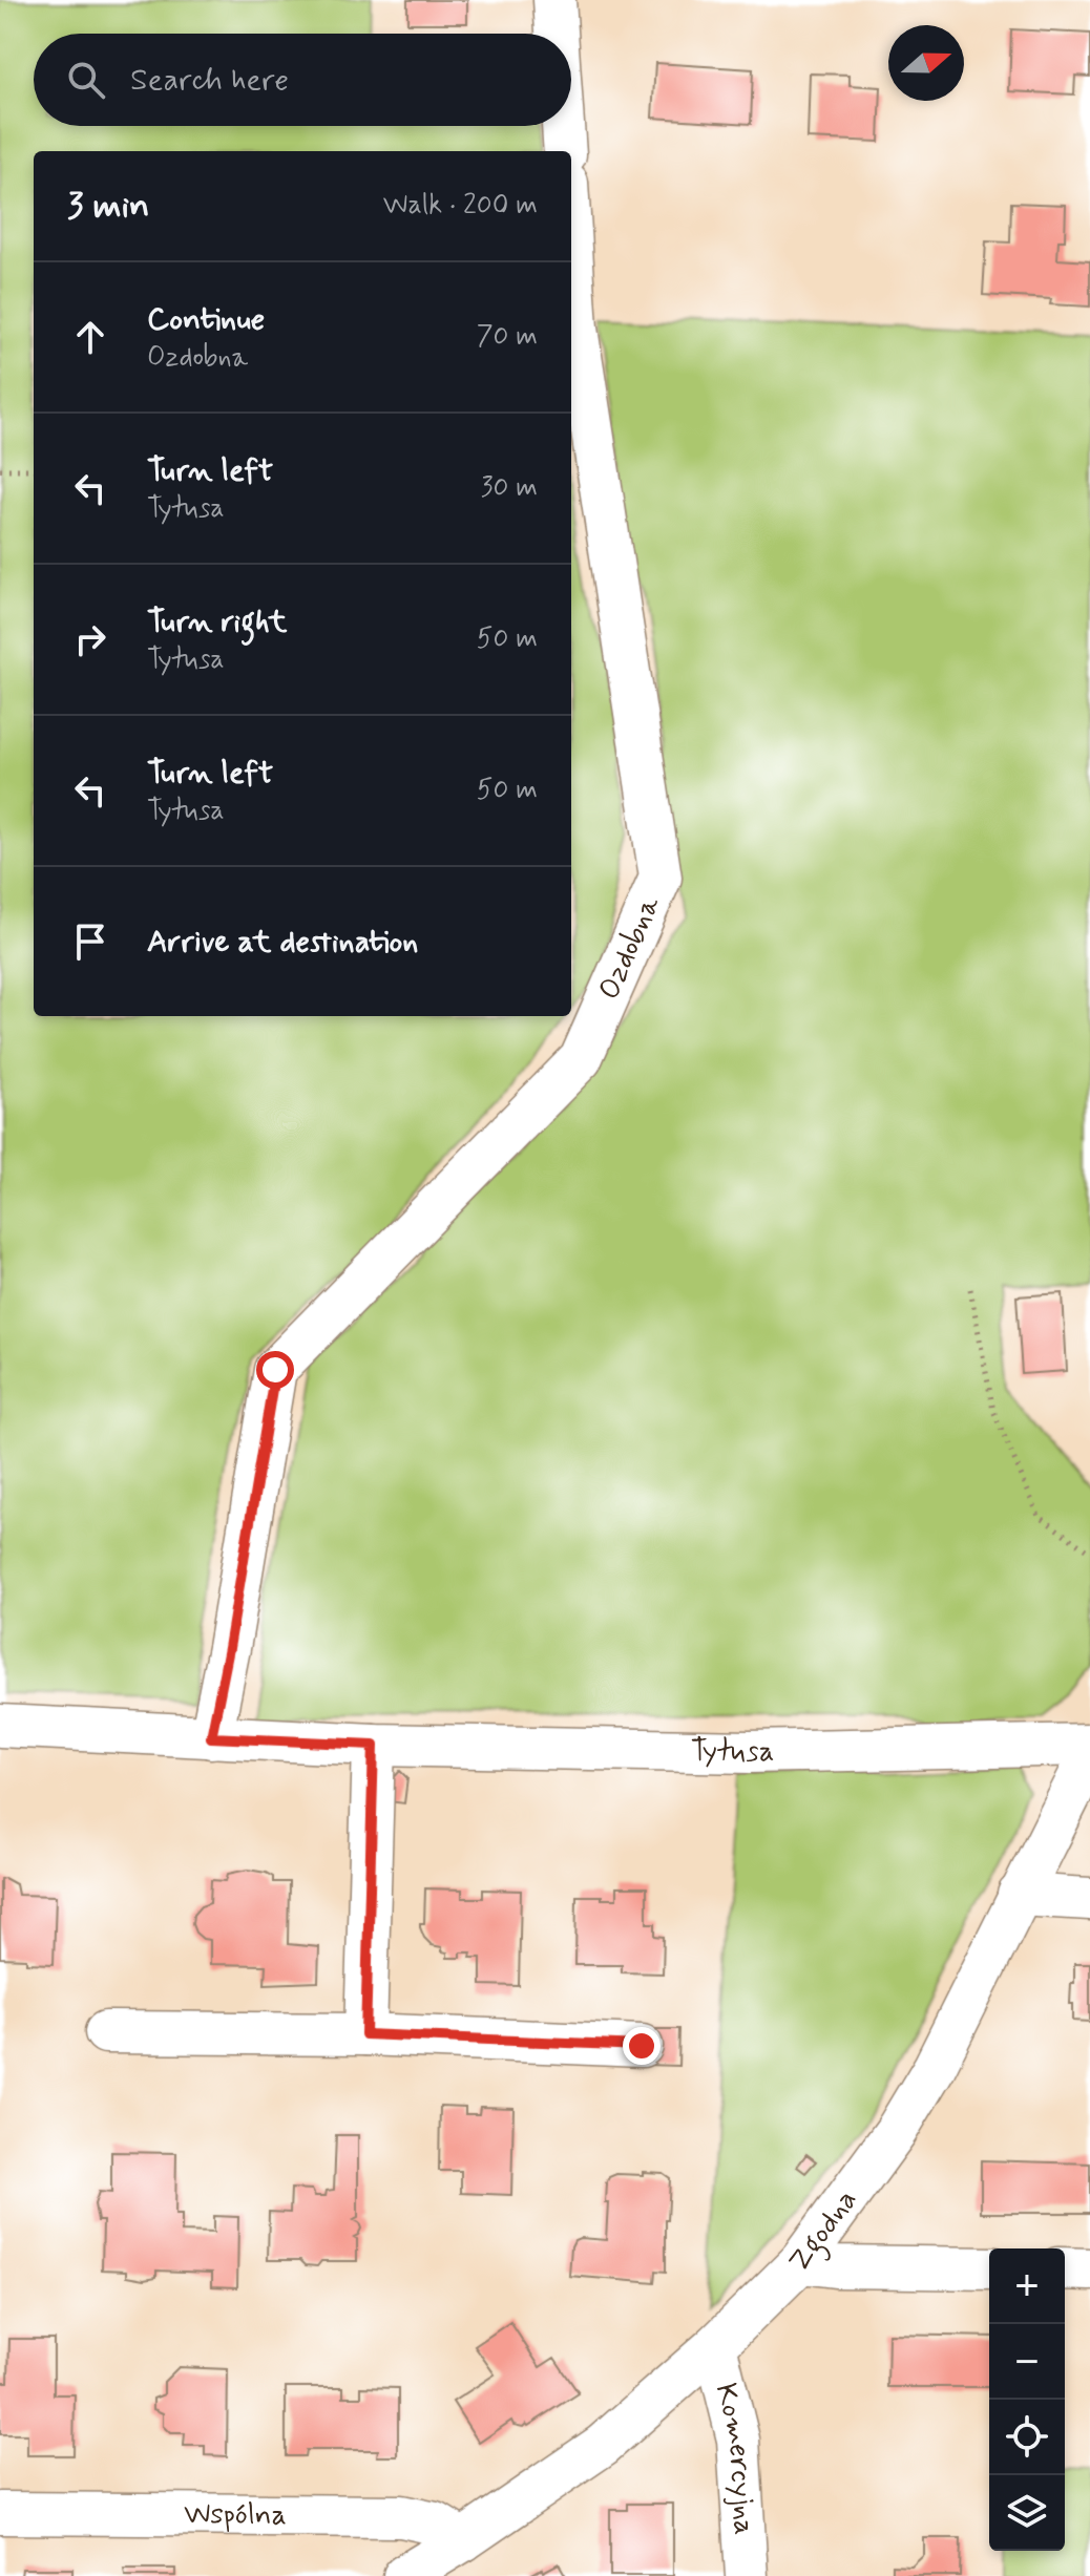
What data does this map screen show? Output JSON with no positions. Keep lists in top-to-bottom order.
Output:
{
  "streets": {
    "street": [
      "Ozdobna",
      "Tytusa",
      "Zgodna",
      "Komercyjna",
      "Wspólna"
    ]
  },
  "crossings": [
    ["Ozdobna", "Tytusa"],
    ["Zgodna", "Komercyjna"],
    ["Zgodna", "Wspólna"]
  ],
  "north": "right",
  "page": {
    "search": "Search here",
    "heading": ["3 min", "Walk · 200 m"],
    "list": [
      ["Continue", "Ozdobna", "70 m"],
      ["Turn left", "Tytusa", "30 m"],
      ["Turn right", "Tytusa", "50 m"],
      ["Turn left", "Tytusa", "50 m"],
      "Arrive at destination"
    ],
    "map_buttons": ["+", "−"]
  }
}
